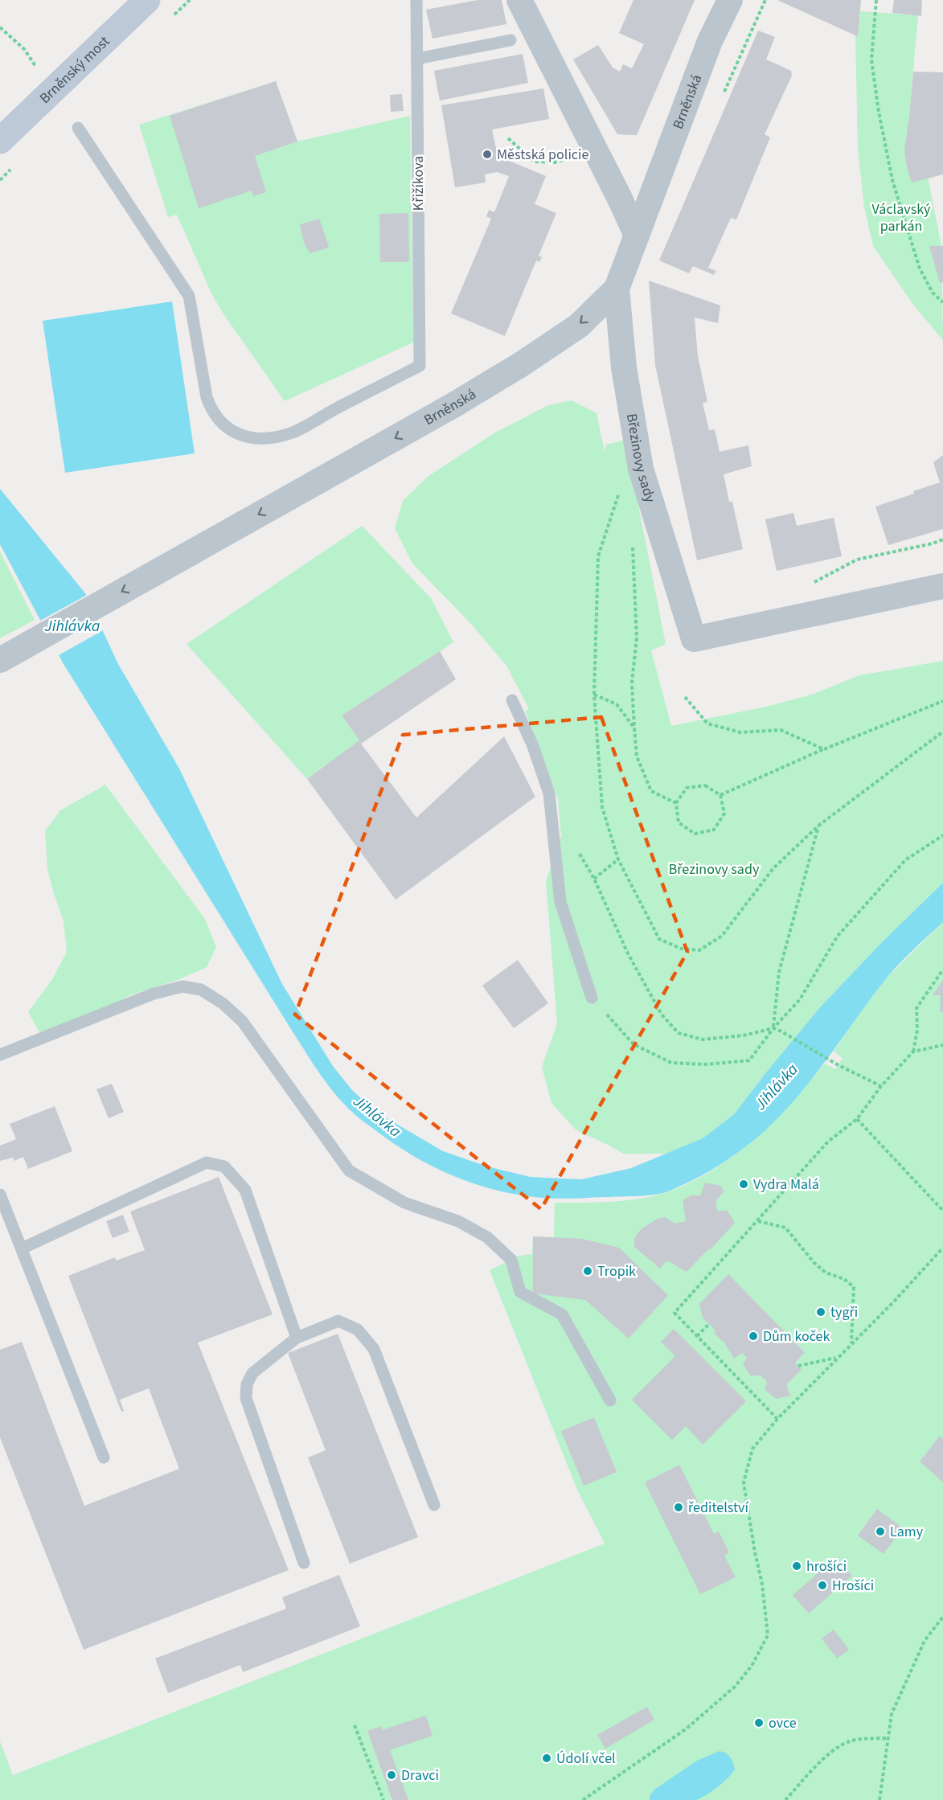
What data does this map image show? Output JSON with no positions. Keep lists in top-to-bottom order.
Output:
{
  "streets": {
    "main road": ["Brněnský most"],
    "street": ["Brněnská", "Březinovy sady"],
    "lane": ["Křižíkova"]
  },
  "crossings": [
    ["Brněnská", "Březinovy sady"]
  ],
  "one_way": ["Brněnská"],
  "water": ["Jihlávka"],
  "parks": ["Václavský parkán", "Březinovy sady"],
  "places": [
    "Městská policie",
    "Vydra Malá",
    "Tropik",
    "tygři",
    "Dům koček",
    "ředitelství",
    "Lamy",
    "hrošíci",
    "Hrošíci",
    "ovce",
    "Údolí včel",
    "Dravci"
  ]
}
